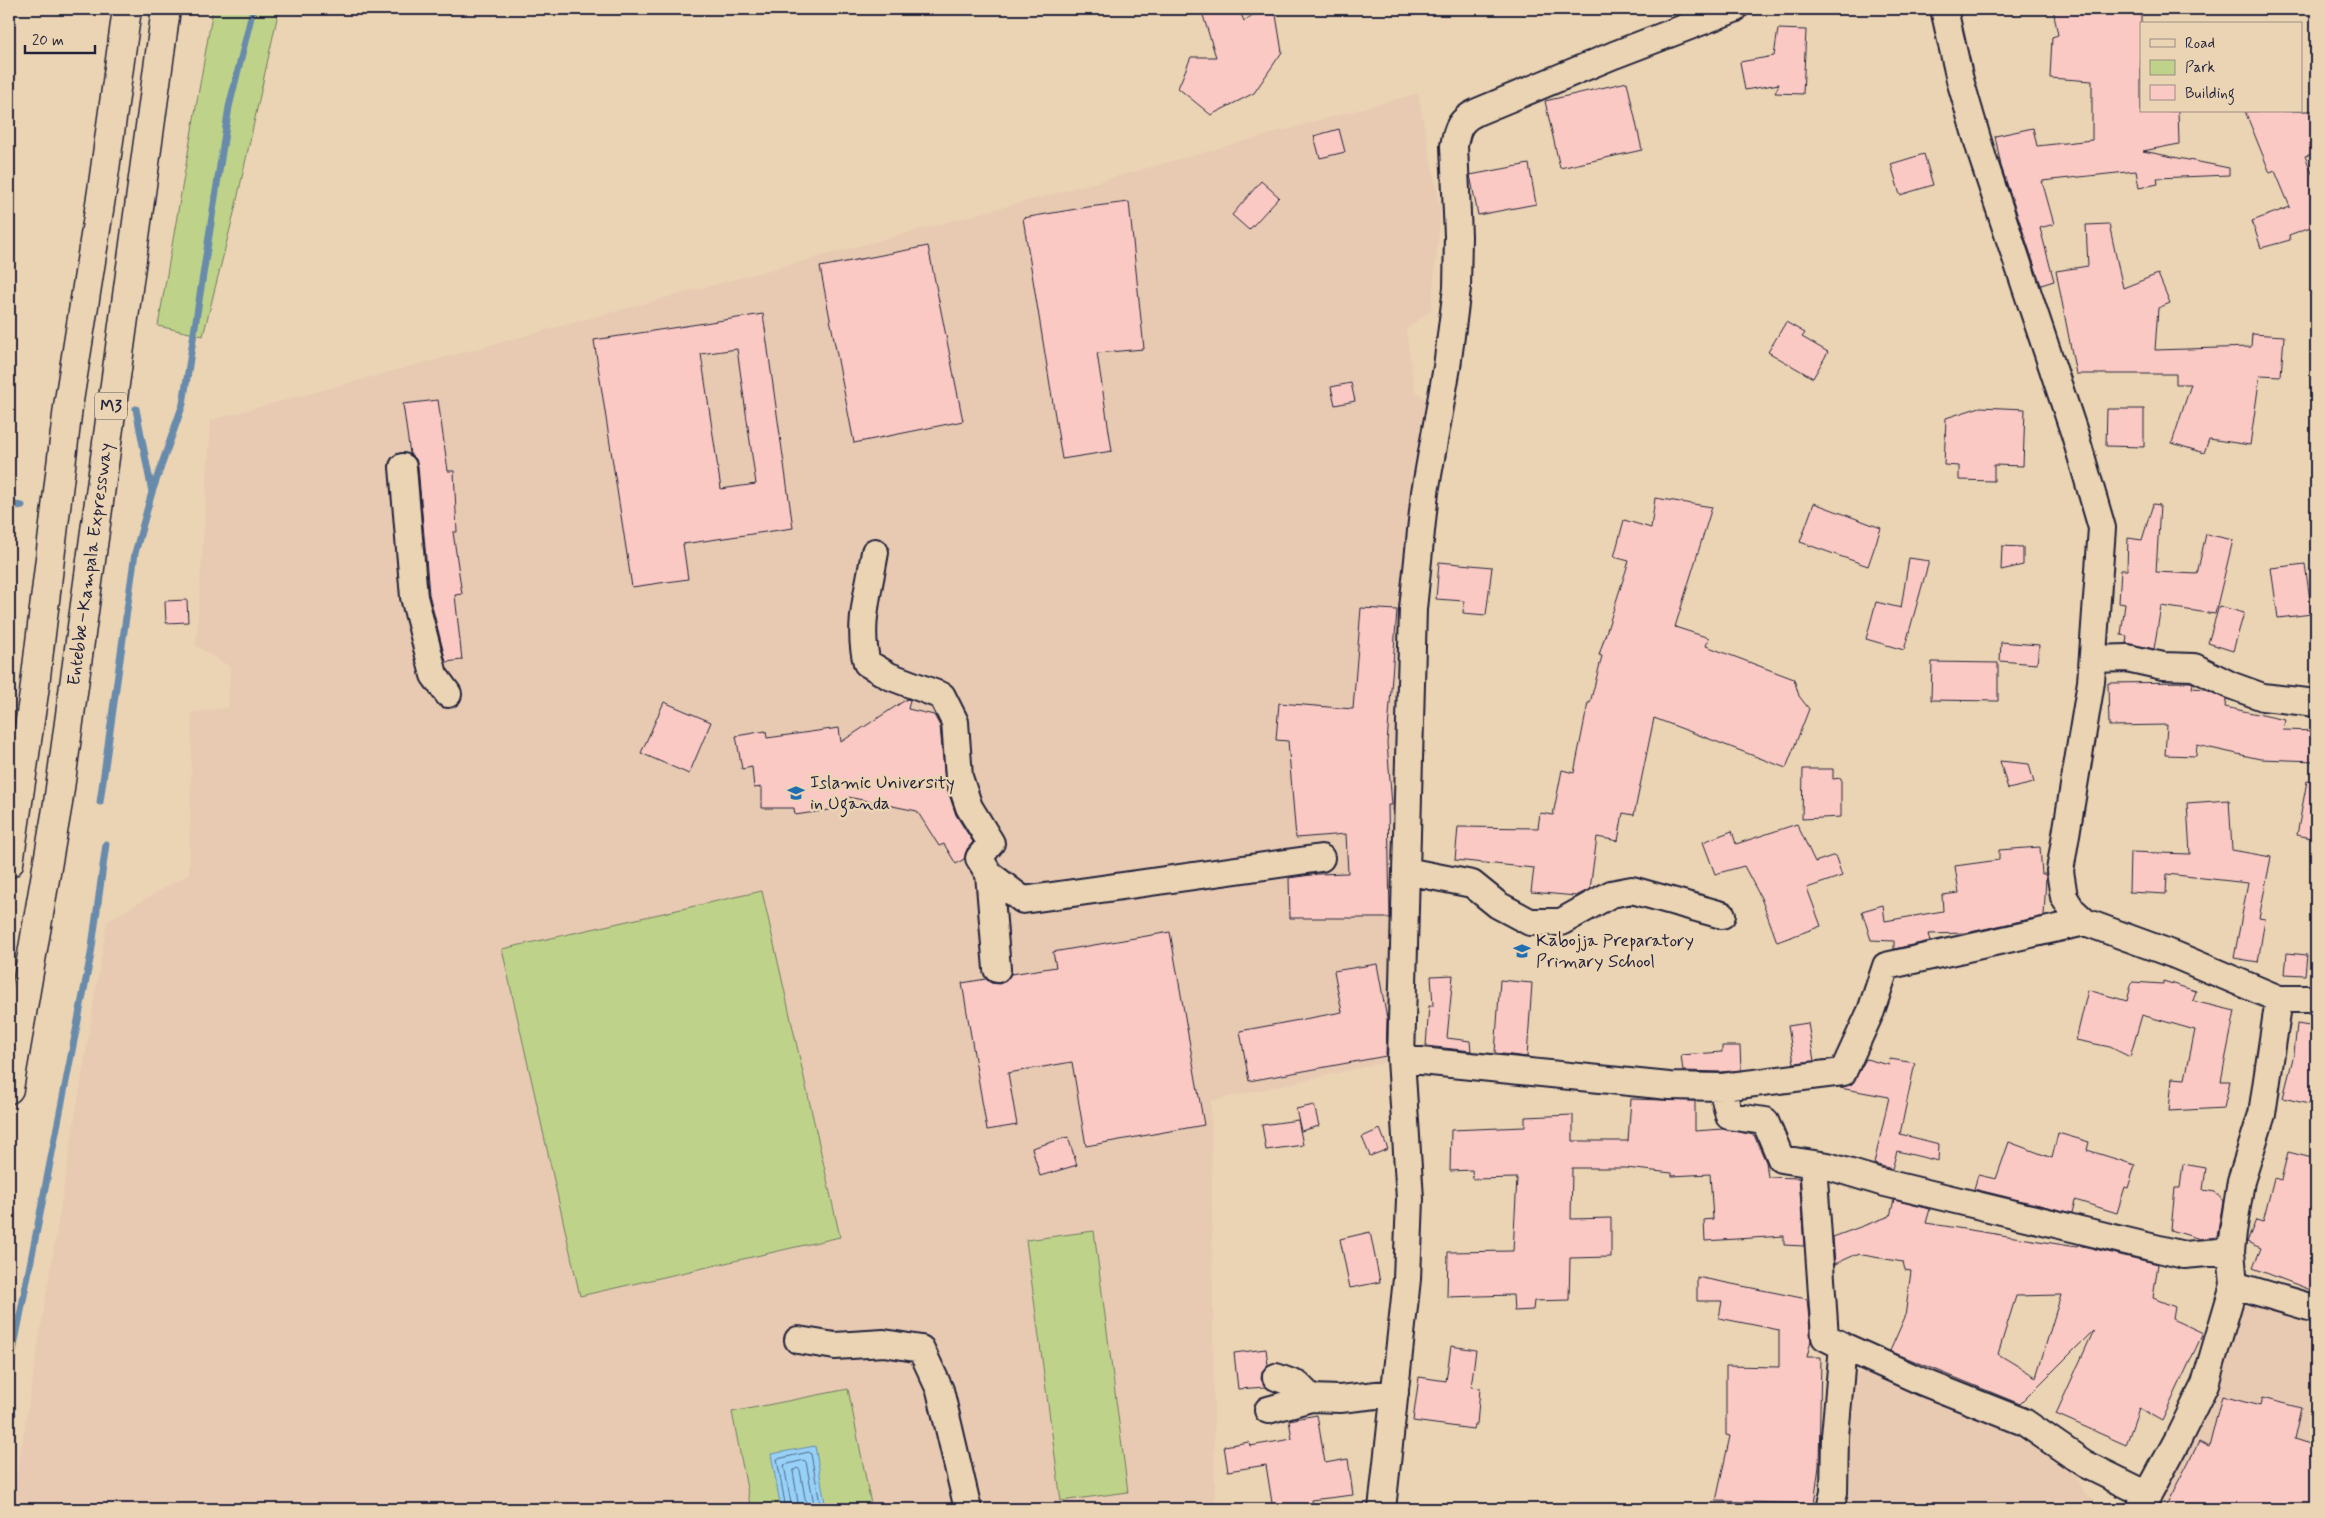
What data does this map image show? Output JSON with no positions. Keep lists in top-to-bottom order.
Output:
{
  "streets": {
    "highway": ["M3", "Entebbe–Kampala Expressway"]
  },
  "places": {
    "school or university": ["Islamic University in Uganda", "Kabojja Preparatory Primary School"]
  },
  "legend": ["Road", "Park", "Building"],
  "scale_bar": "20 m"
}
